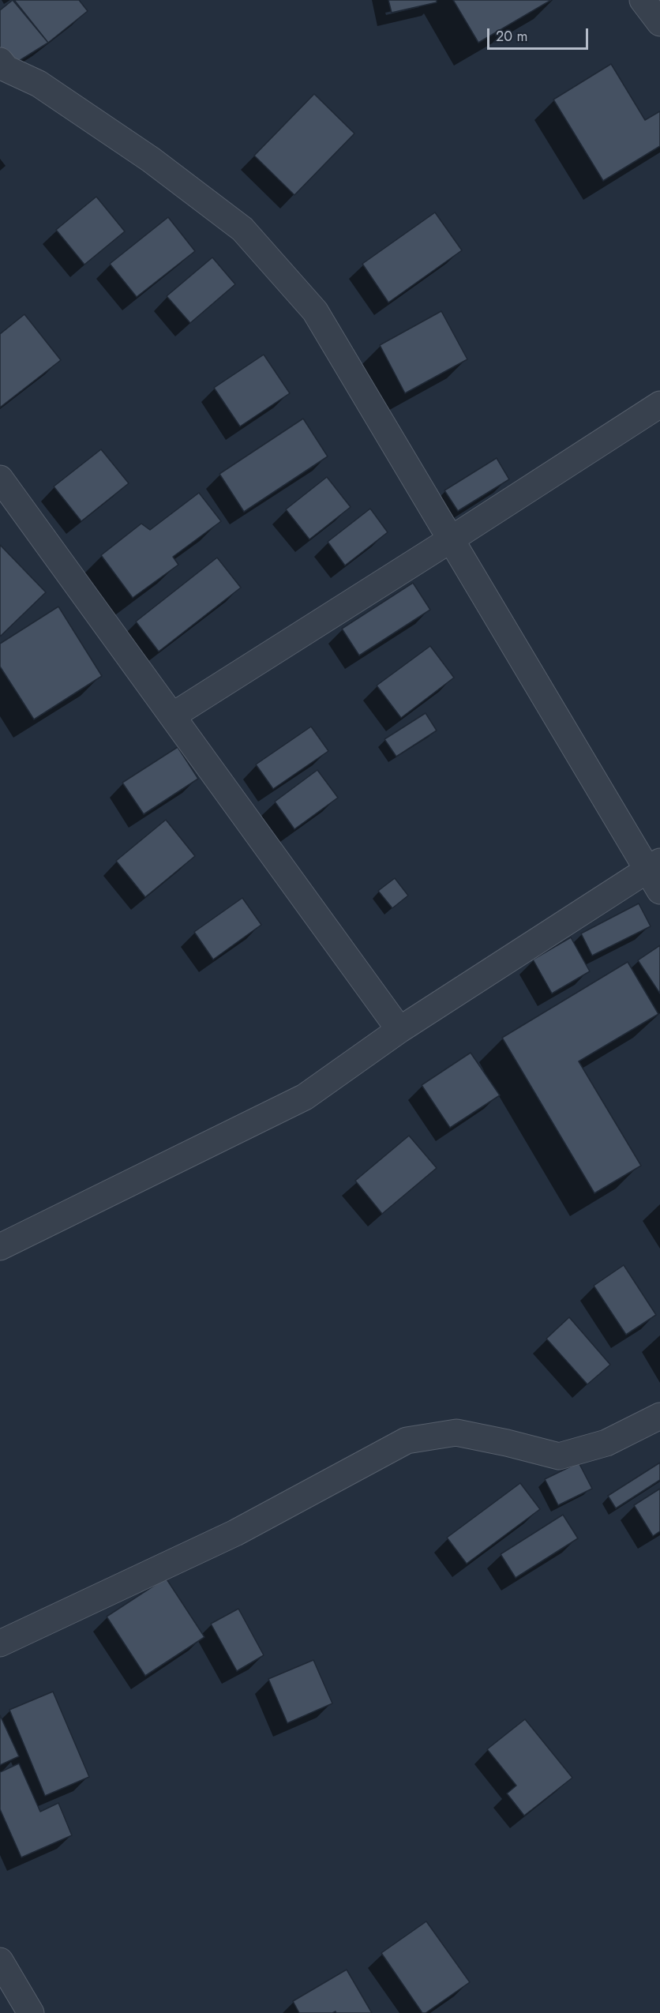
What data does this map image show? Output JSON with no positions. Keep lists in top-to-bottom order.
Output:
{
  "scale_bar": "20 m"
}
